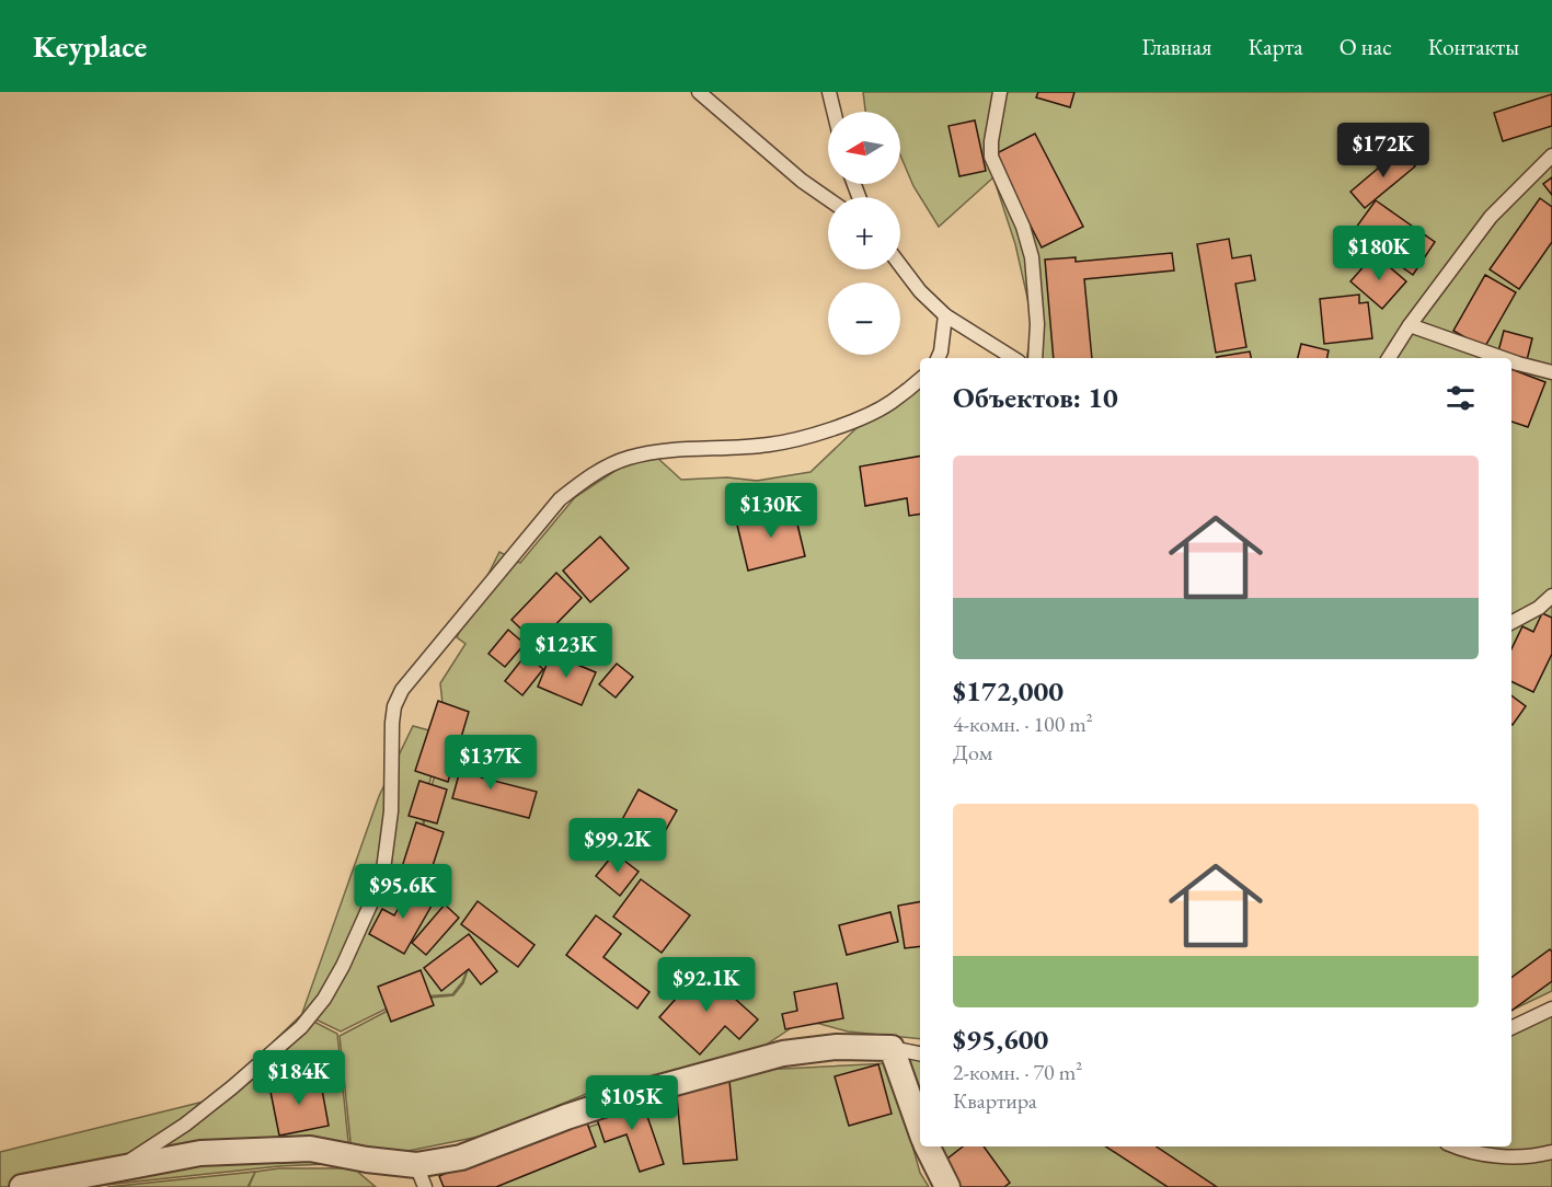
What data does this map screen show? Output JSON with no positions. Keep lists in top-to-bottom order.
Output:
{
  "north": "left",
  "page": {
    "header": "Keyplace",
    "nav": [
      "Главная",
      "Карта",
      "О нас",
      "Контакты"
    ],
    "map_buttons": ["+", "−"],
    "price": [
      "$172K",
      "$180K",
      "$130K",
      "$123K",
      "$137K",
      "$99.2K",
      "$95.6K",
      "$92.1K",
      "$184K",
      "$105K"
    ],
    "heading": "Объектов: 10",
    "list": [
      {
        "name": "$172,000",
        "note": "4-комн. · 100 m² · Дом"
      },
      {
        "name": "$95,600",
        "note": "2-комн. · 70 m² · Квартира"
      }
    ]
  }
}
